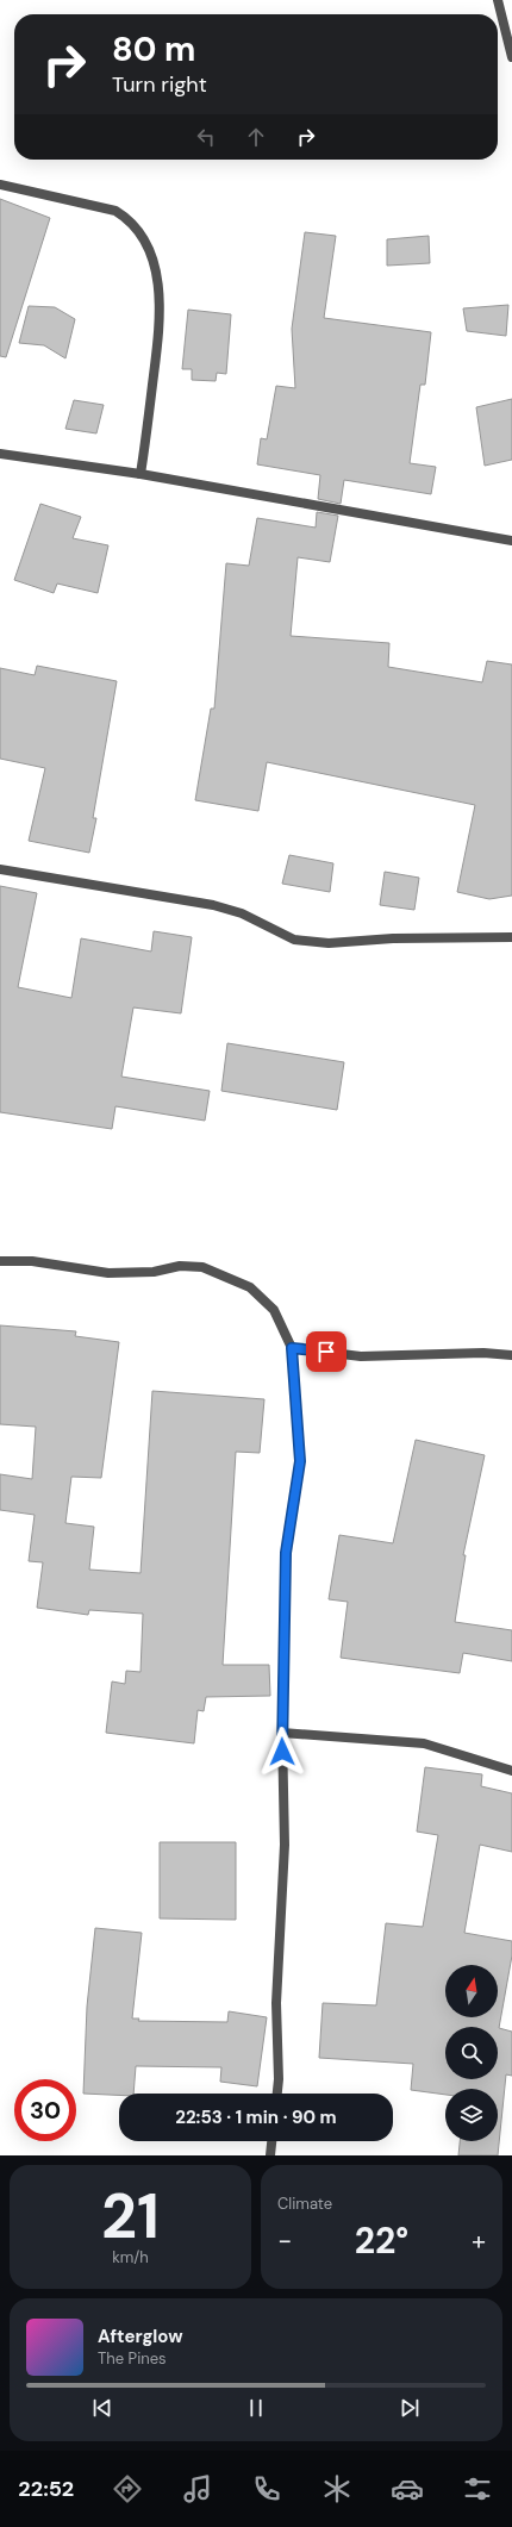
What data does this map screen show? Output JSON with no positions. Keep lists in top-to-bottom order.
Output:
{
  "north": "top",
  "page": {
    "turn": ["80 m", "Turn right"],
    "limit": "30",
    "trip": "22:53 · 1 min · 90 m",
    "tile": [
      ["21", "km/h"],
      "Climate"
    ],
    "heat": ["−", "22°", "+"],
    "song": ["Afterglow", "The Pines"],
    "tabs": "22:52"
  }
}
